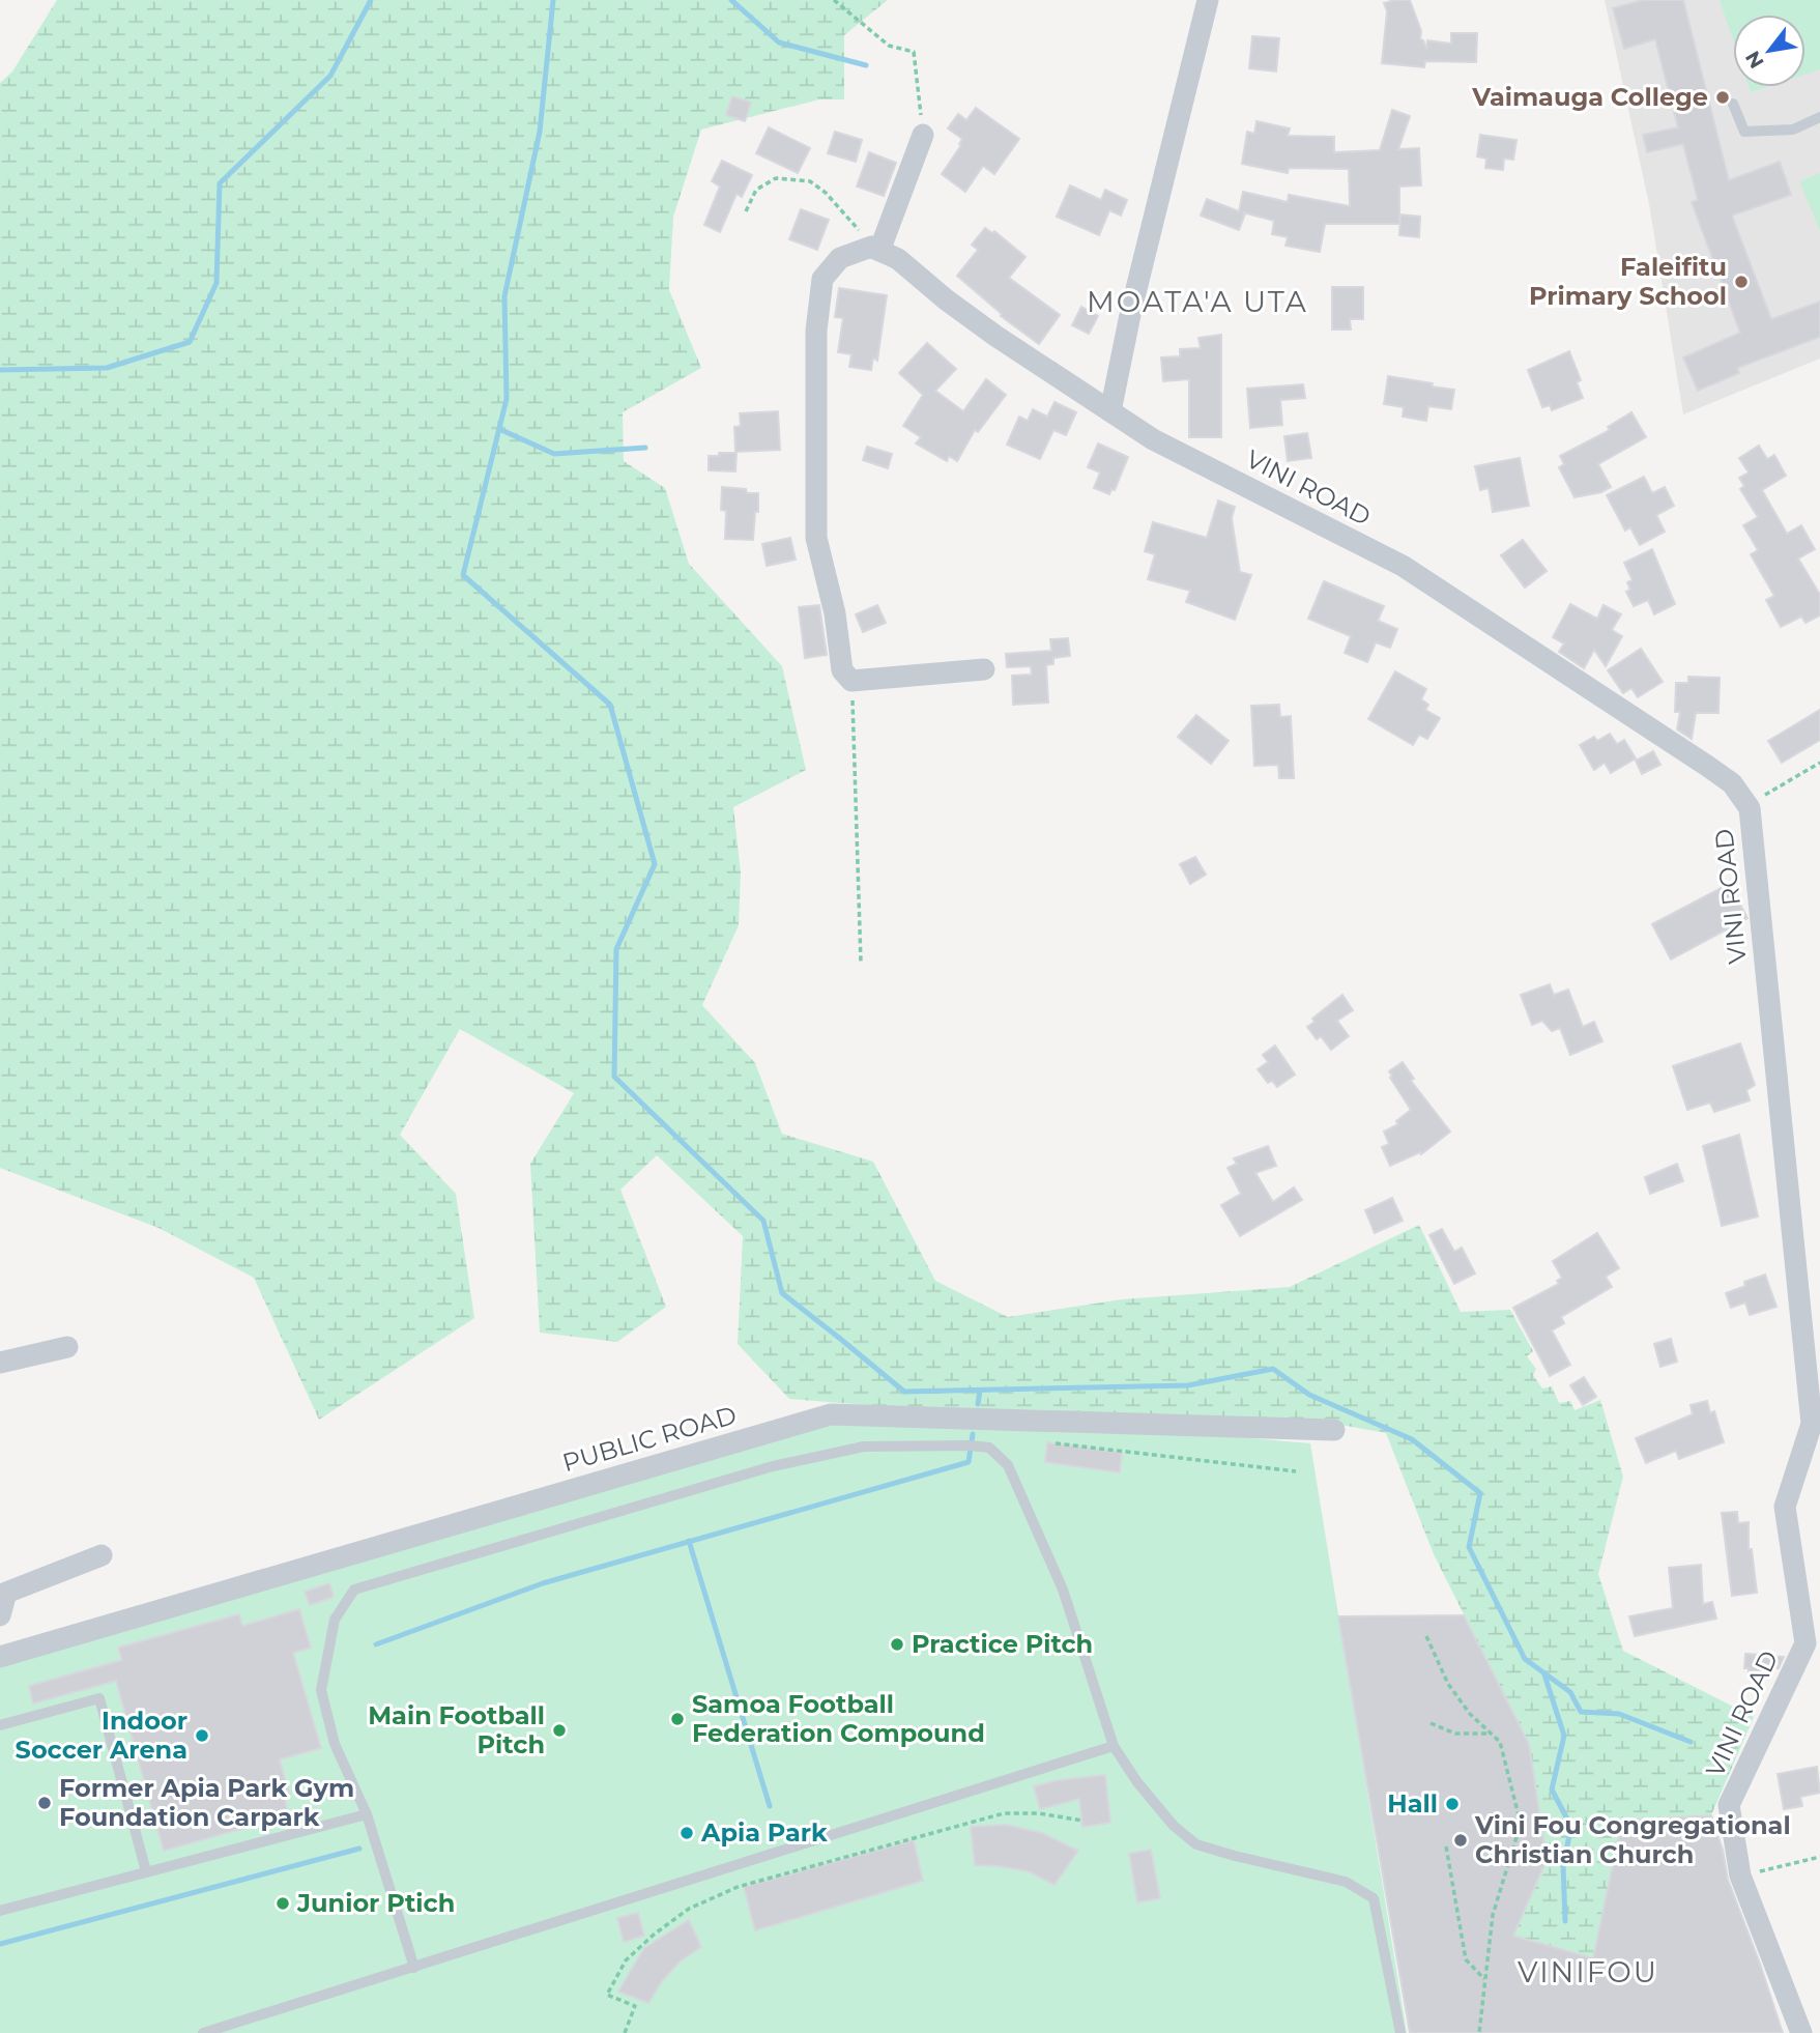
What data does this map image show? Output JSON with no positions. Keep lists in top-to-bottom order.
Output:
{
  "streets": {
    "street": ["VINI ROAD", "PUBLIC ROAD"]
  },
  "districts": ["MOATA'A UTA", "VINIFOU"],
  "places": [
    "Vaimauga College",
    "Faleifitu Primary School",
    "Practice Pitch",
    "Samoa Football Federation Compound",
    "Main Football Pitch",
    "Indoor Soccer Arena",
    "Former Apia Park Gym Foundation Carpark",
    "Hall",
    "Apia Park",
    "Vini Fou Congregational Christian Church",
    "Junior Ptich"
  ],
  "north": "bottom left"
}
